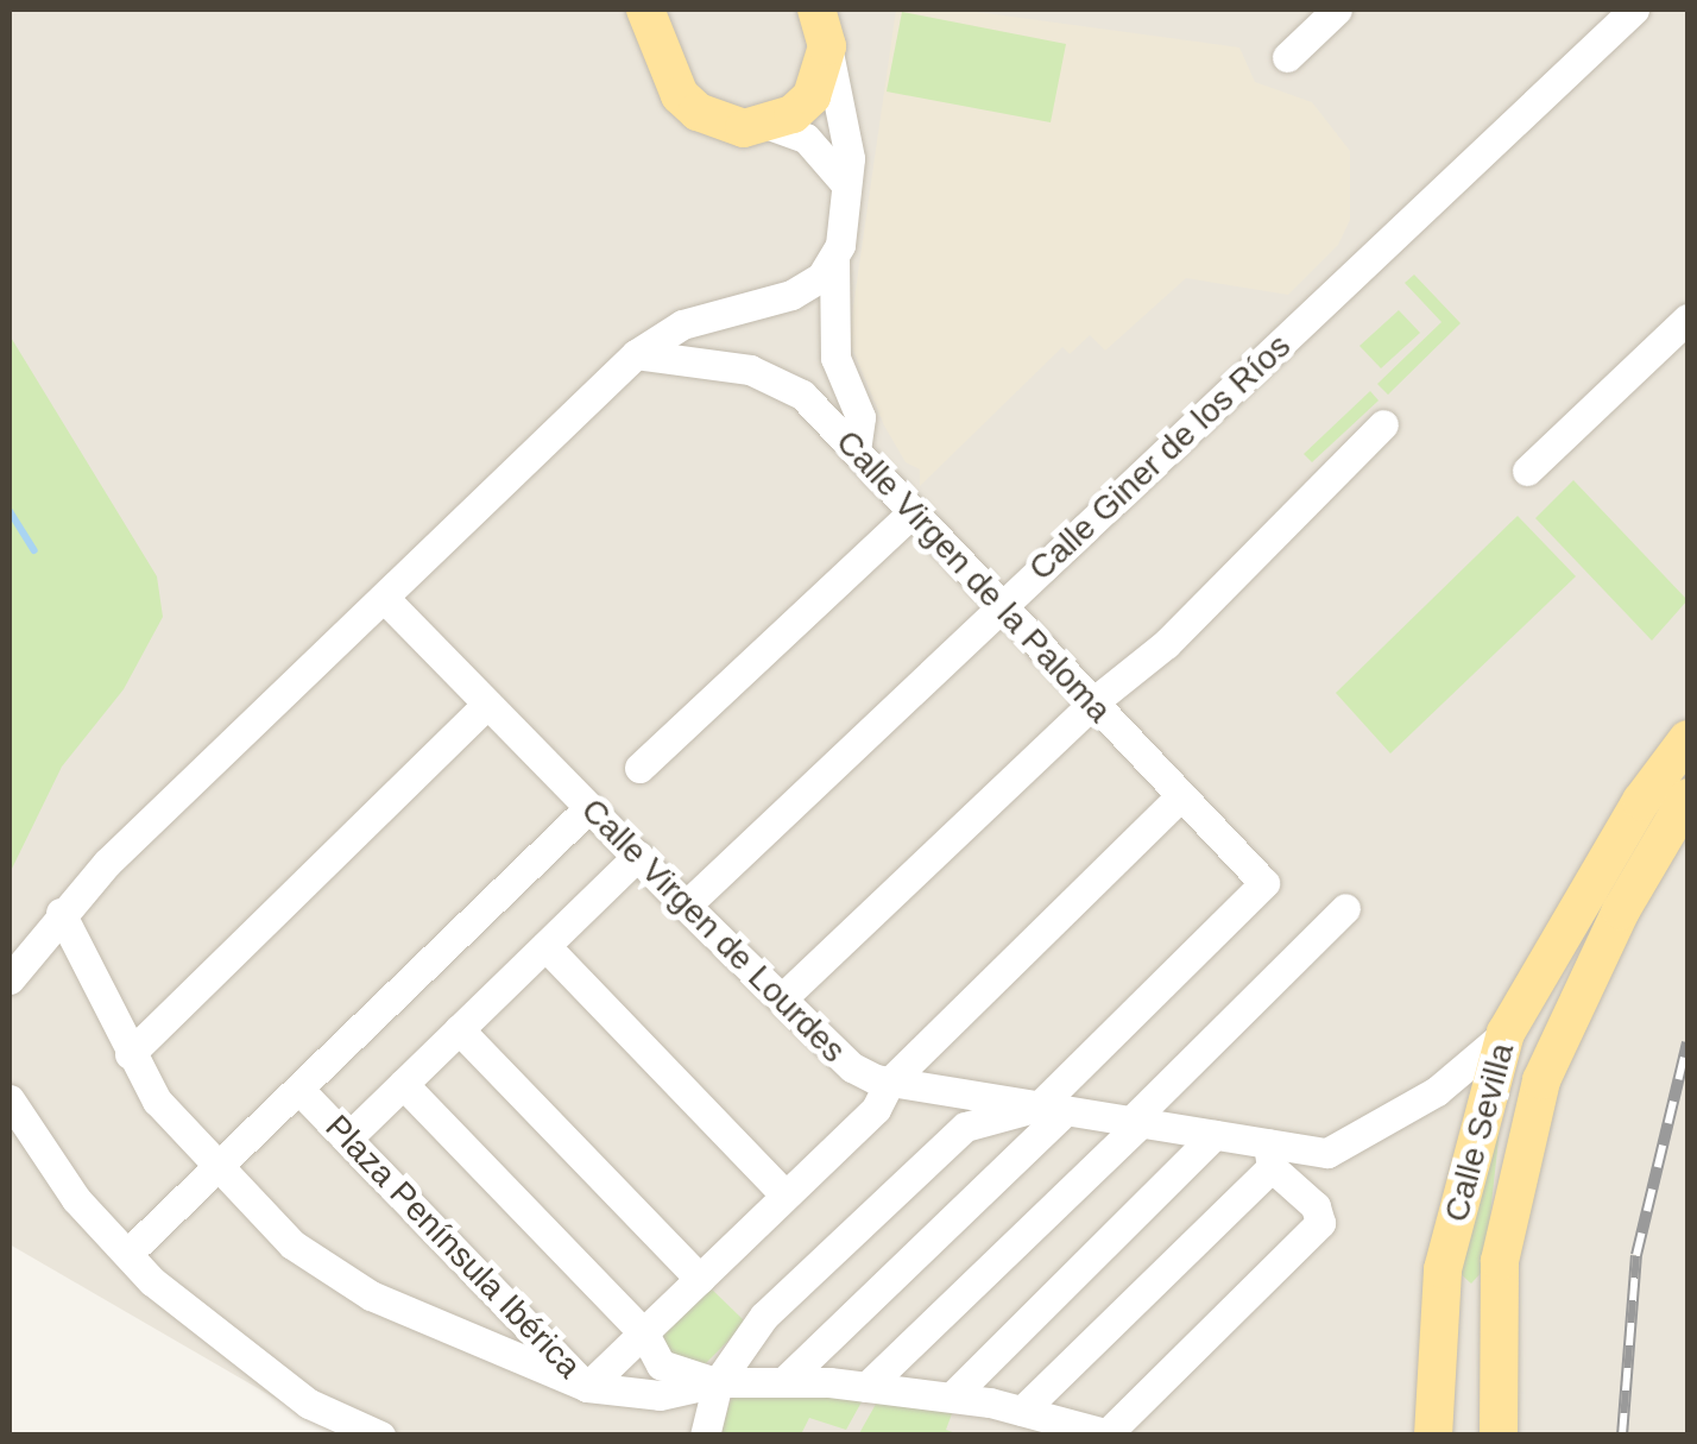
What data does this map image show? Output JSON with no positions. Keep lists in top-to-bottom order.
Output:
{
  "streets": {
    "main road": ["Calle Sevilla"],
    "street": [
      "Calle Giner de los Ríos",
      "Calle Virgen de la Paloma",
      "Calle Virgen de Lourdes",
      "Plaza Península Ibérica"
    ]
  },
  "crossings": [
    ["Calle Giner de los Ríos", "Calle Virgen de la Paloma"],
    ["Calle Giner de los Ríos", "Calle Virgen de Lourdes"],
    ["Calle Virgen de la Paloma", "Calle Virgen de Lourdes"],
    ["Calle Virgen de Lourdes", "Calle Sevilla"]
  ]
}
